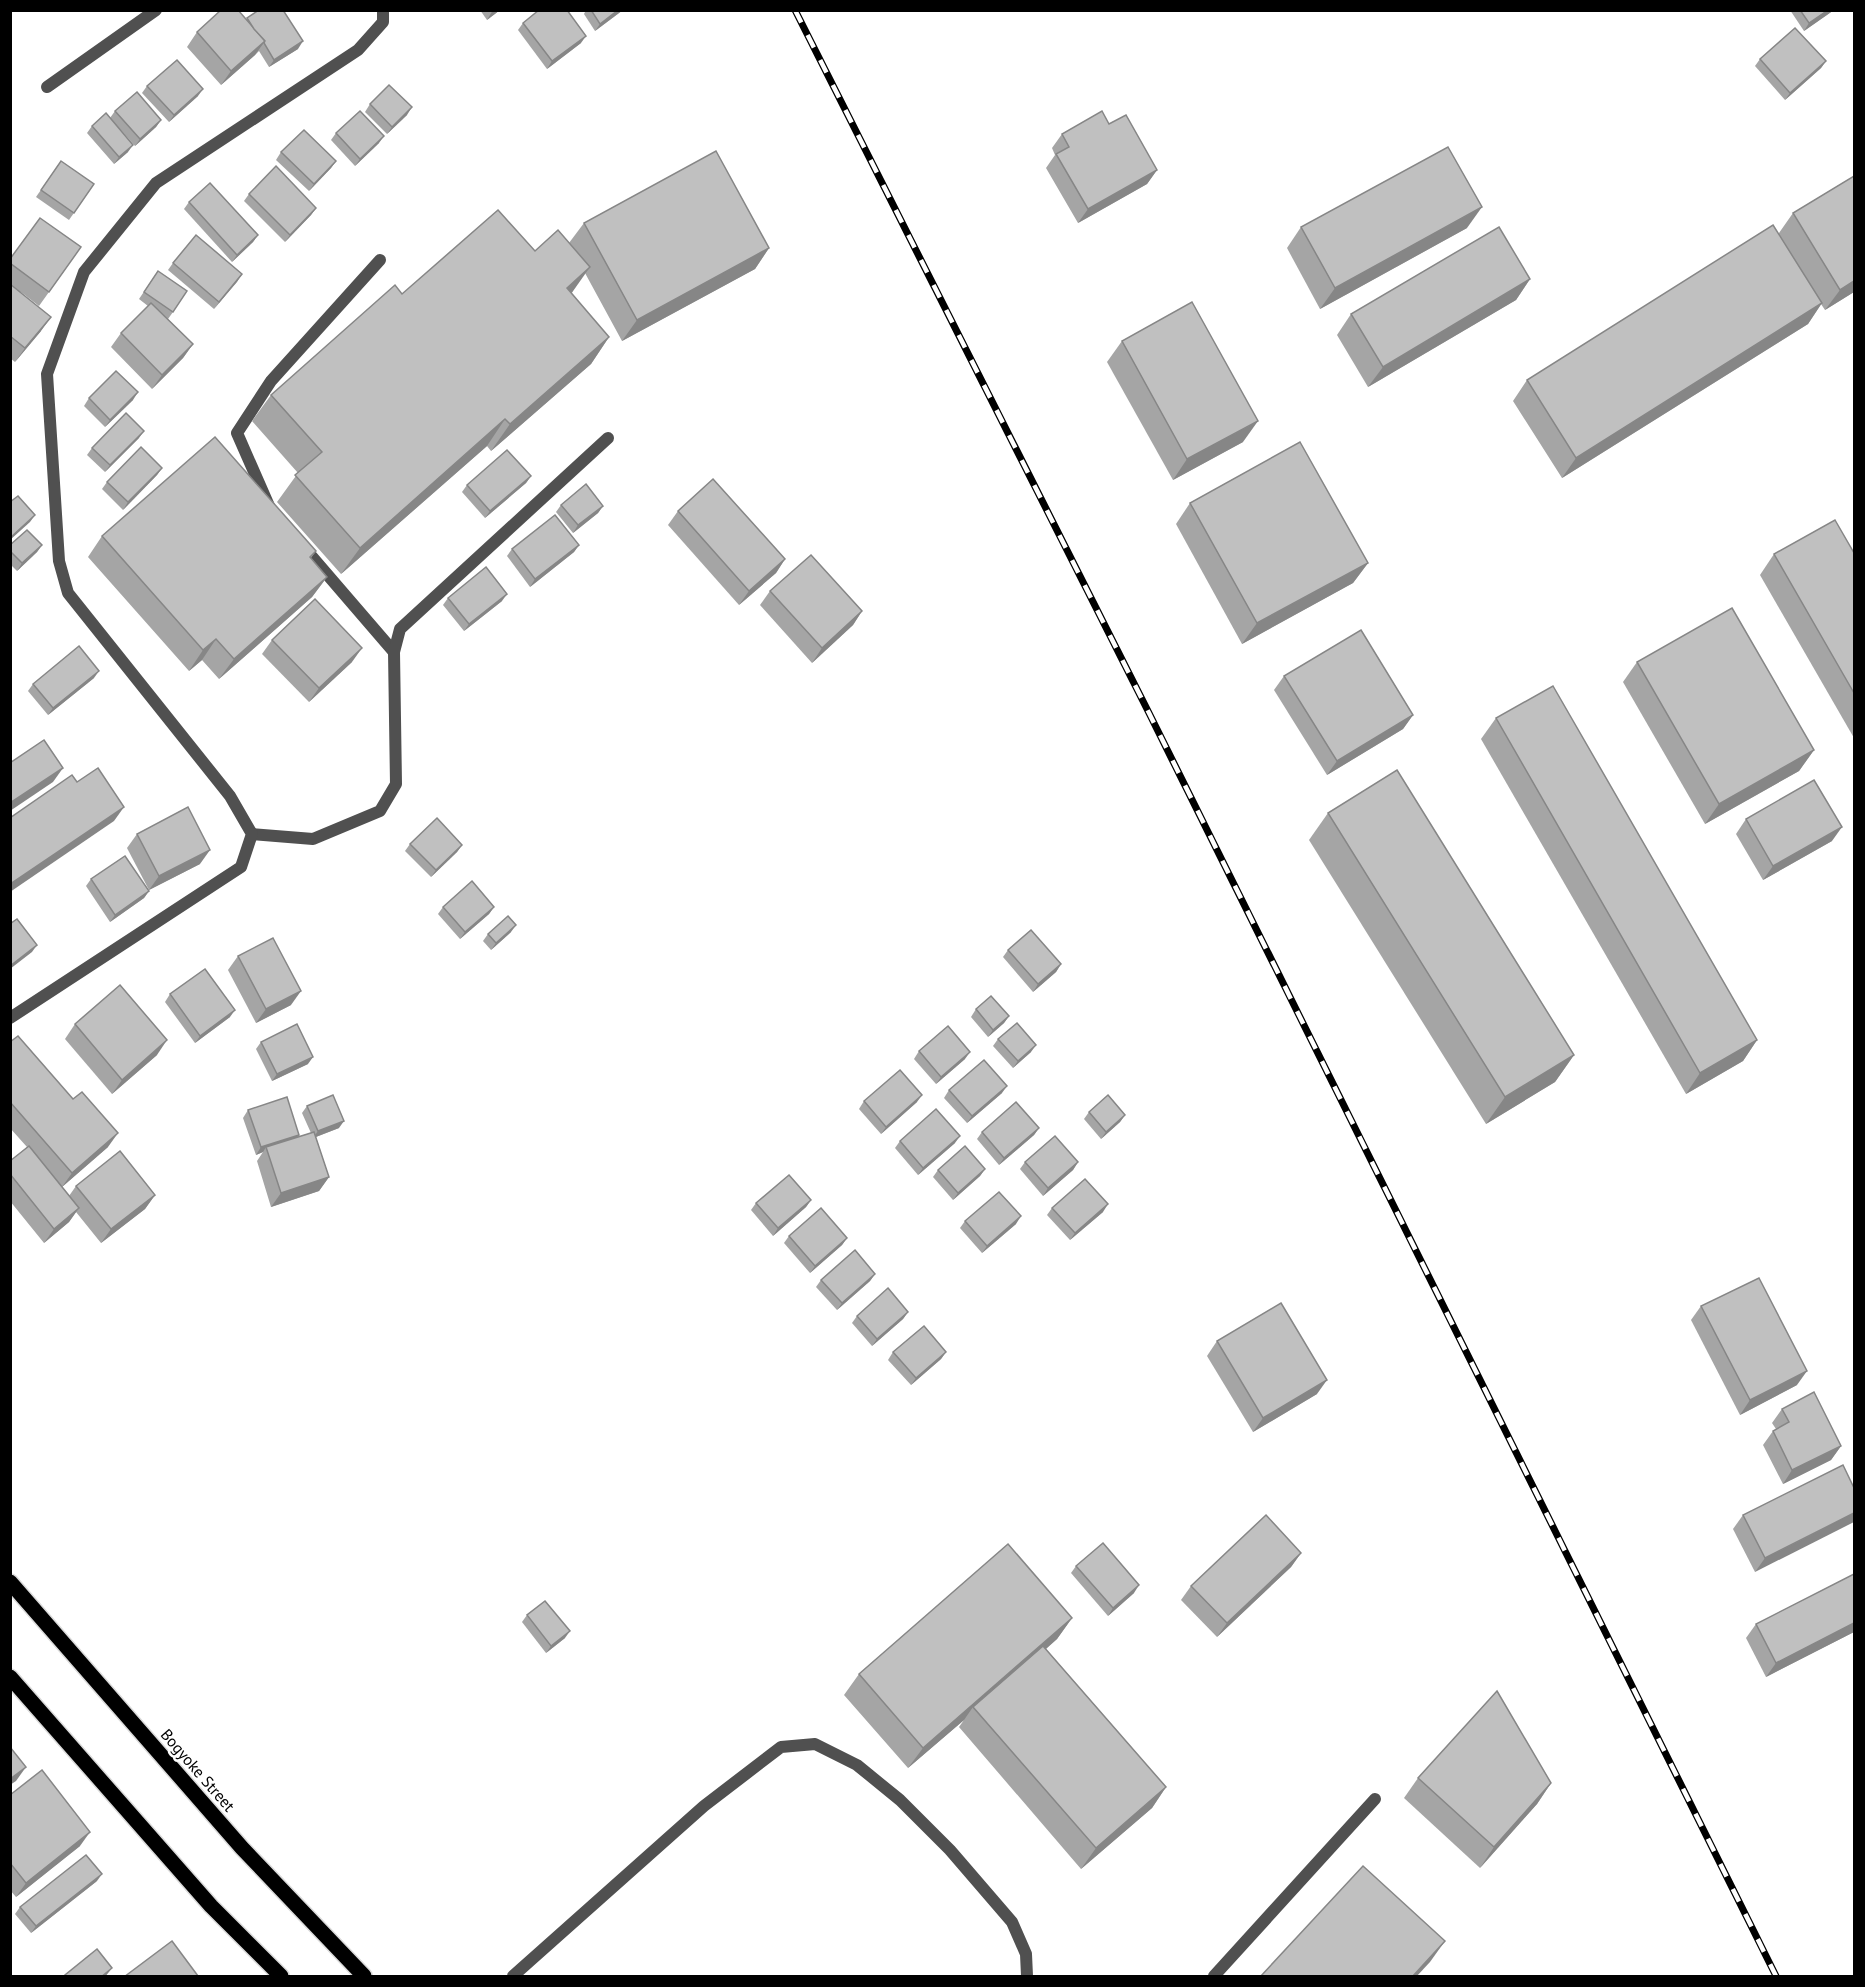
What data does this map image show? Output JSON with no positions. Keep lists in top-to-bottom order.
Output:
{
  "streets": {
    "main road": ["Bogyoke Street"]
  }
}
